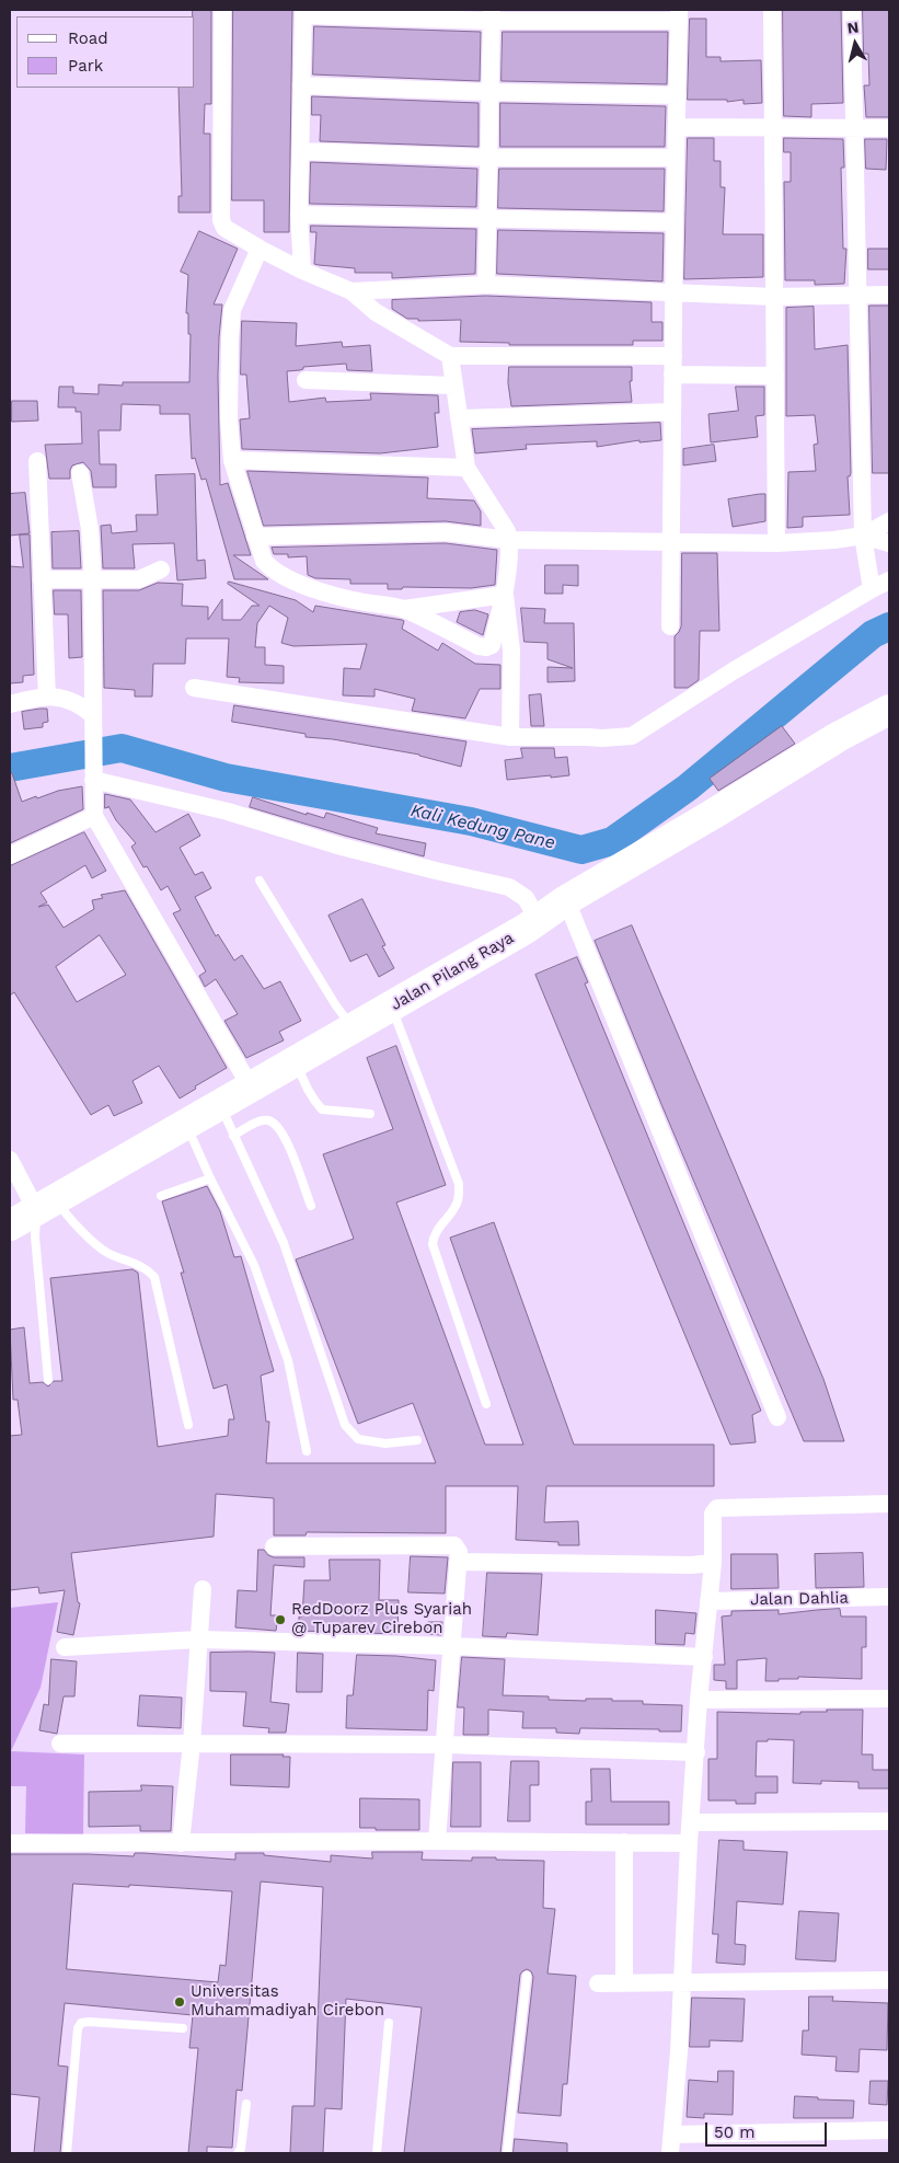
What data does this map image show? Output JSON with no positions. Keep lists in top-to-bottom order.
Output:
{
  "streets": {
    "highway": ["Jalan Pilang Raya"],
    "street": ["Jalan Dahlia"]
  },
  "water": ["Kali Kedung Pane"],
  "places": ["RedDoorz Plus Syariah @ Tuparev Cirebon", "Universitas Muhammadiyah Cirebon"],
  "legend": ["Road", "Park"],
  "scale_bar": "50 m",
  "north": "top"
}
